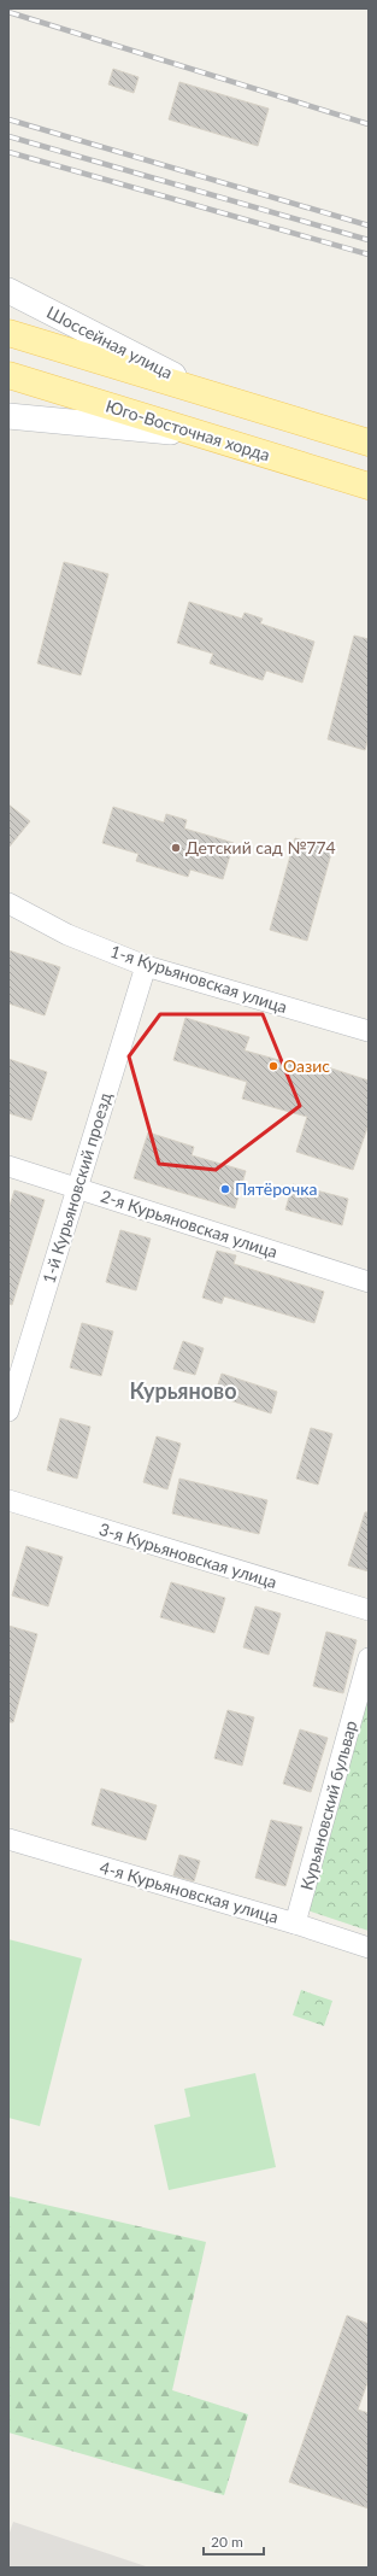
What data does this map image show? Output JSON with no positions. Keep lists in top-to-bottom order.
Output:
{
  "streets": {
    "main road": ["Юго-Восточная хорда"],
    "street": [
      "Шоссейная улица",
      "1-я Курьяновская улица",
      "1-й Курьяновский проезд",
      "2-я Курьяновская улица",
      "3-я Курьяновская улица",
      "Курьяновский бульвар",
      "4-я Курьяновская улица"
    ]
  },
  "crossings": [
    ["1-я Курьяновская улица", "1-й Курьяновский проезд"],
    ["1-й Курьяновский проезд", "2-я Курьяновская улица"],
    ["Курьяновский бульвар", "4-я Курьяновская улица"]
  ],
  "districts": ["Курьяново"],
  "places": ["Детский сад №774", "Оазис", "Пятёрочка"],
  "scale_bar": "20 m"
}
